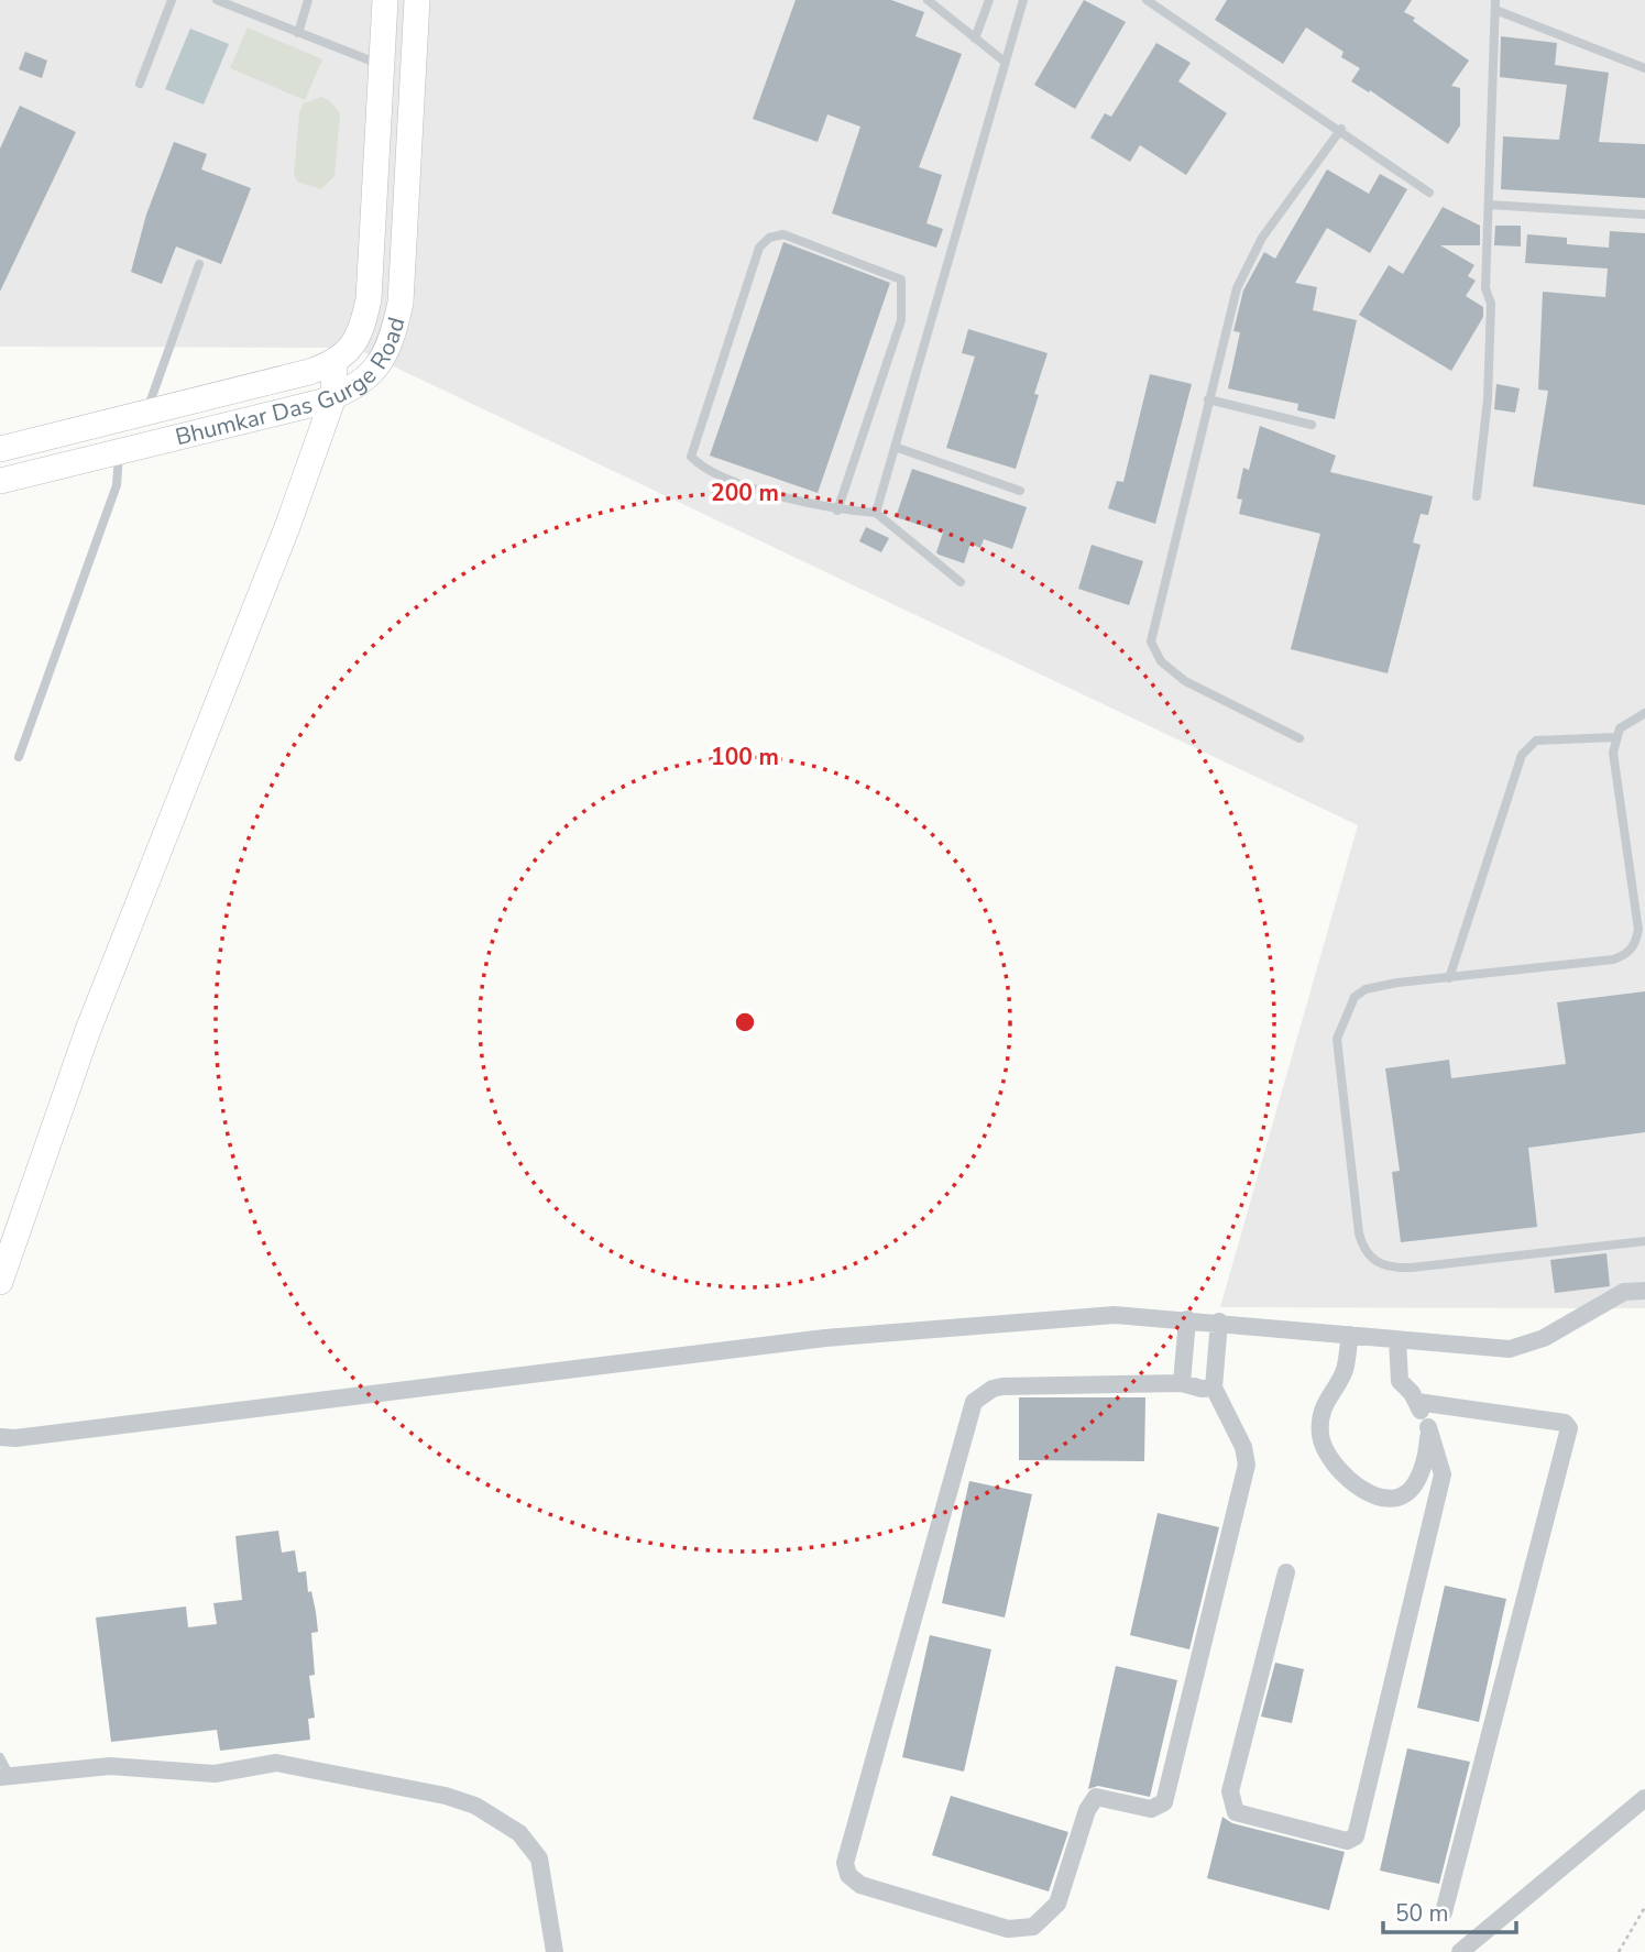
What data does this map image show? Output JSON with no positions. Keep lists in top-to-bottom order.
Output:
{
  "streets": {
    "main road": ["Bhumkar Das Gurge Road"]
  },
  "scale_bar": "50 m",
  "rings": ["200 m", "100 m"]
}
